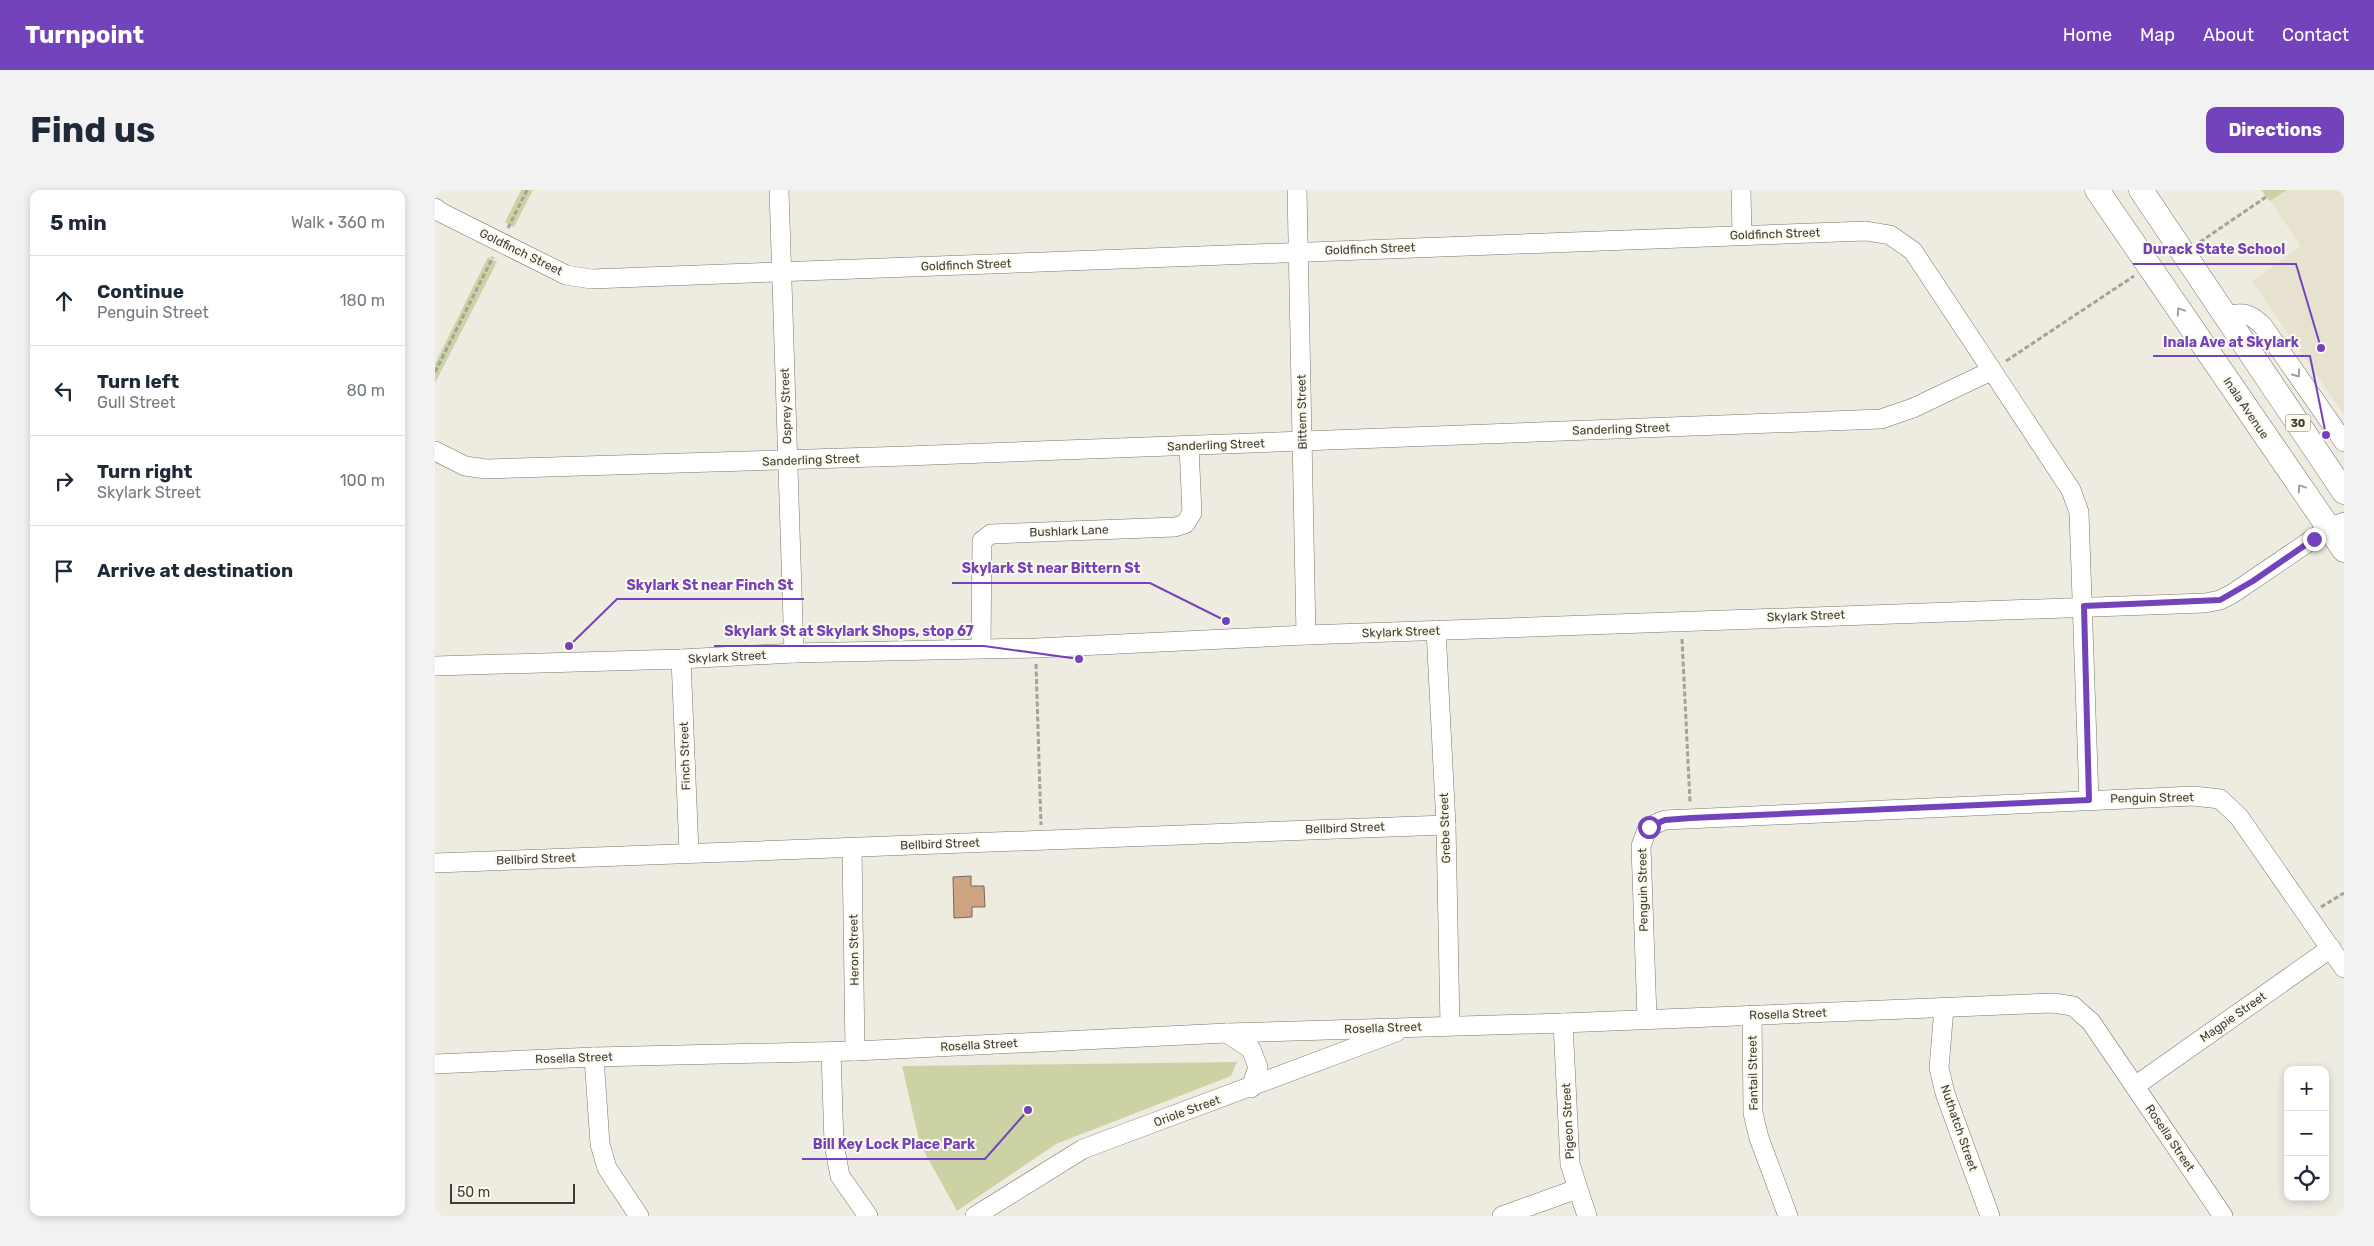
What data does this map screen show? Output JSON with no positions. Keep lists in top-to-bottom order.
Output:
{
  "streets": {
    "main road": ["Inala Avenue", "30"],
    "street": [
      "Goldfinch Street",
      "Osprey Street",
      "Bittem Street",
      "Sanderling Street",
      "Bushlark Lane",
      "Skylark Street",
      "Finch Street",
      "Penguin Street",
      "Bellbird Street",
      "Grebe Street",
      "Heron Street",
      "Rosella Street",
      "Magpie Street",
      "Fantail Street",
      "Oriole Street",
      "Pigeon Street",
      "Nuthatch Street"
    ]
  },
  "crossings": [
    ["Goldfinch Street", "Osprey Street"],
    ["Goldfinch Street", "Bittem Street"],
    ["Goldfinch Street", "Sanderling Street"],
    ["Goldfinch Street", "Skylark Street"],
    ["Goldfinch Street", "Penguin Street"],
    ["Osprey Street", "Sanderling Street"],
    ["Osprey Street", "Skylark Street"],
    ["Inala Avenue", "Skylark Street"],
    ["Bittem Street", "Sanderling Street"],
    ["Bittem Street", "Skylark Street"],
    ["Sanderling Street", "Bushlark Lane"],
    ["Bushlark Lane", "Skylark Street"],
    ["Skylark Street", "Finch Street"],
    ["Skylark Street", "Grebe Street"],
    ["Finch Street", "Bellbird Street"],
    ["Penguin Street", "Rosella Street"],
    ["Penguin Street", "Magpie Street"],
    ["Bellbird Street", "Grebe Street"],
    ["Bellbird Street", "Heron Street"],
    ["Grebe Street", "Rosella Street"],
    ["Heron Street", "Rosella Street"],
    ["Rosella Street", "Magpie Street"],
    ["Rosella Street", "Fantail Street"],
    ["Rosella Street", "Oriole Street"],
    ["Rosella Street", "Pigeon Street"],
    ["Rosella Street", "Nuthatch Street"]
  ],
  "places": [
    "Durack State School",
    "Inala Ave at Skylark",
    "Skylark St near Bittern St",
    "Skylark St near Finch St",
    "Skylark St at Skylark Shops, stop 67",
    "Bill Key Lock Place Park"
  ],
  "scale_bar": "50 m",
  "page": {
    "header": "Turnpoint",
    "nav": [
      "Home",
      "Map",
      "About",
      "Contact"
    ],
    "buttons": "Directions",
    "title": "Find us",
    "heading": ["5 min", "Walk · 360 m"],
    "list": [
      ["Continue", "Penguin Street", "180 m"],
      ["Turn left", "Gull Street", "80 m"],
      ["Turn right", "Skylark Street", "100 m"],
      "Arrive at destination"
    ],
    "map_buttons": ["+", "−"],
    "scale": "50 m"
  }
}
